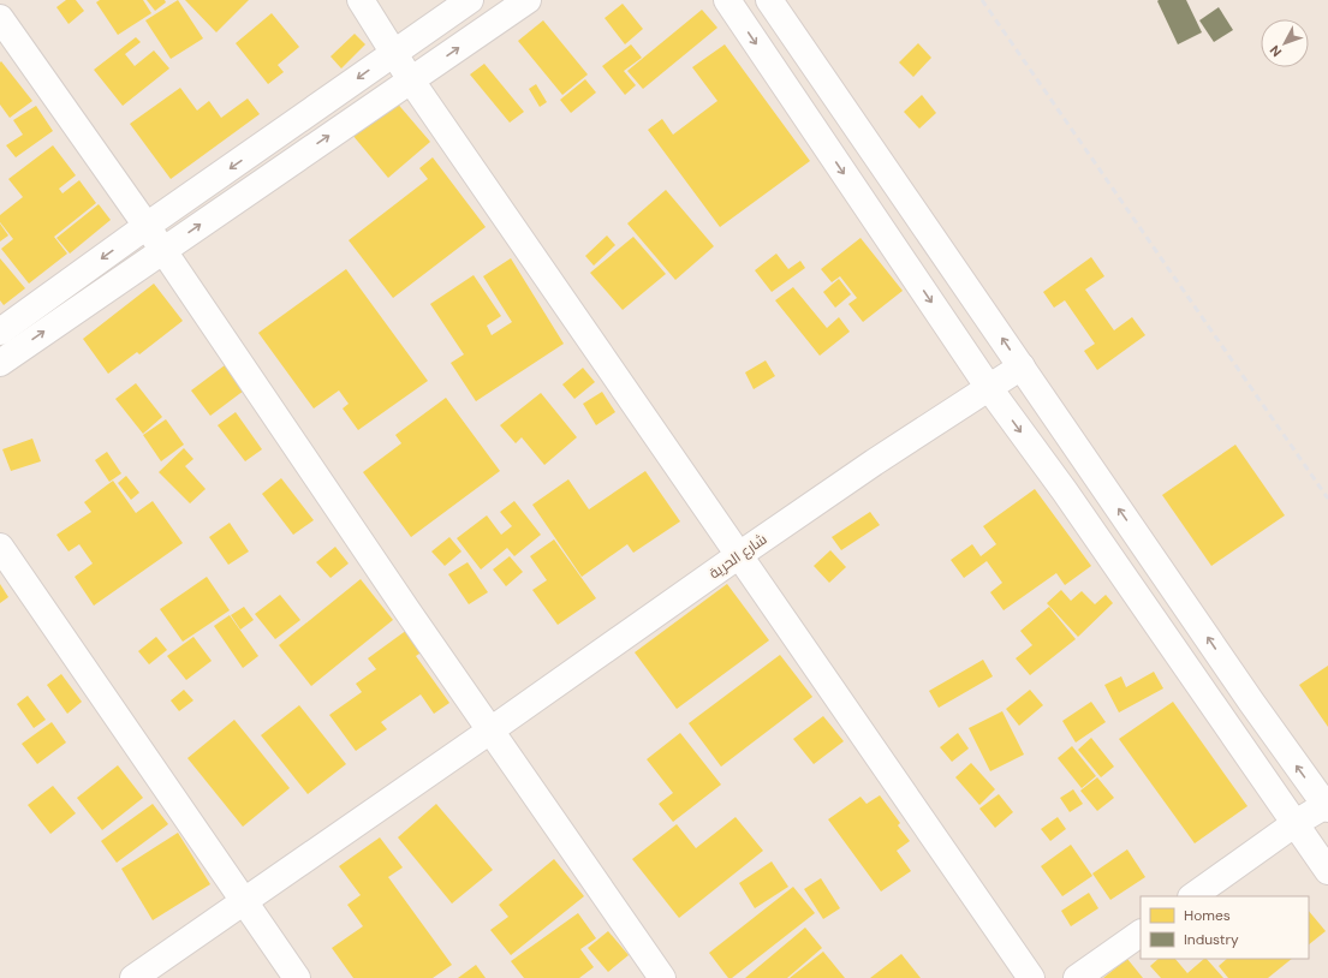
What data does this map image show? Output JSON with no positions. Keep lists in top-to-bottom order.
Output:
{
  "streets": {
    "street": ["شارع الحرية"]
  },
  "legend": ["Homes", "Industry"],
  "north": "bottom left"
}
